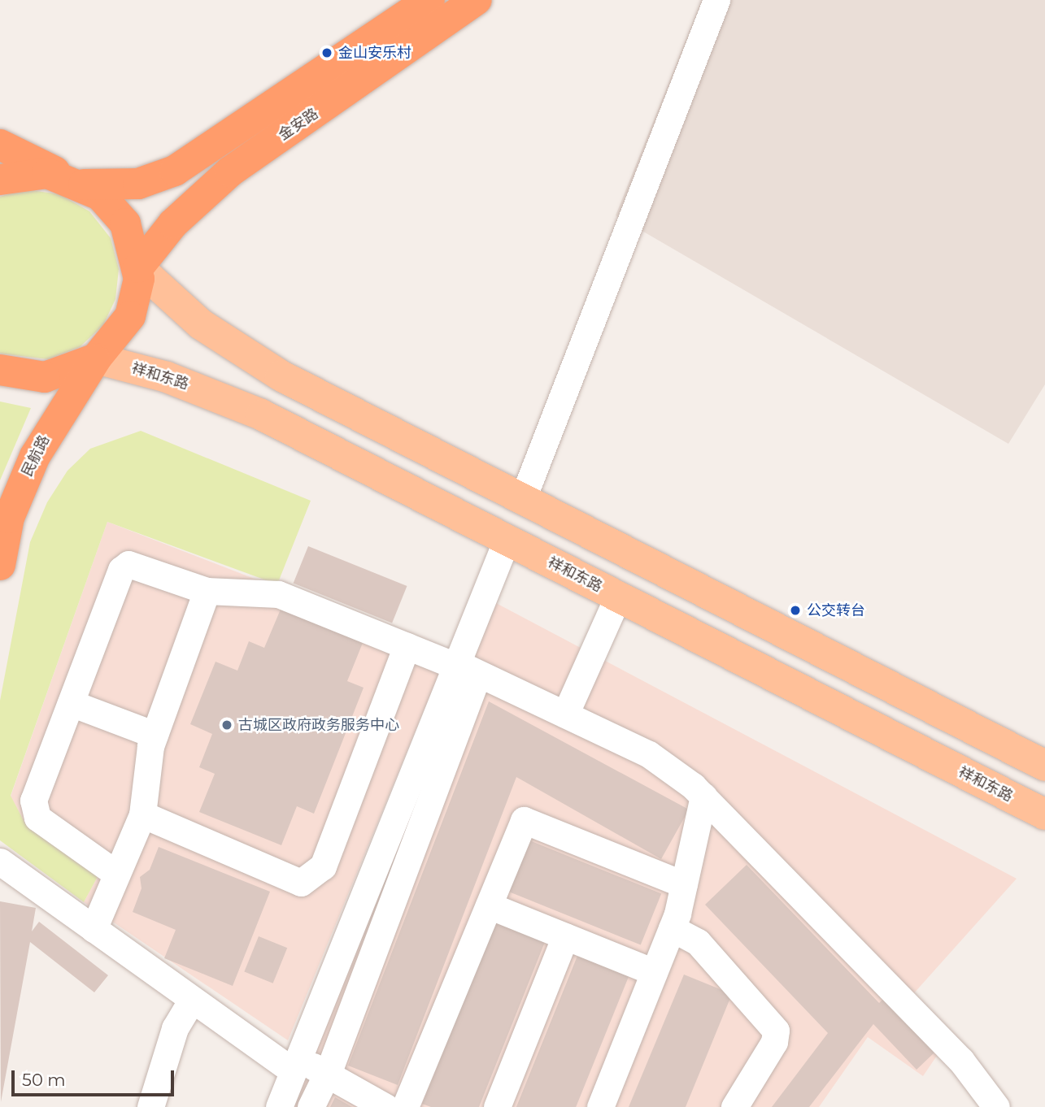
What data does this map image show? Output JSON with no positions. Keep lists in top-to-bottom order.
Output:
{
  "streets": {
    "highway": ["金安路", "民航路"],
    "main road": ["祥和东路"]
  },
  "crossings": [
    ["金安路", "民航路"],
    ["祥和东路", "民航路"]
  ],
  "places": ["金山安乐村", "公交转台", "古城区政府政务服务中心"],
  "scale_bar": "50 m"
}
